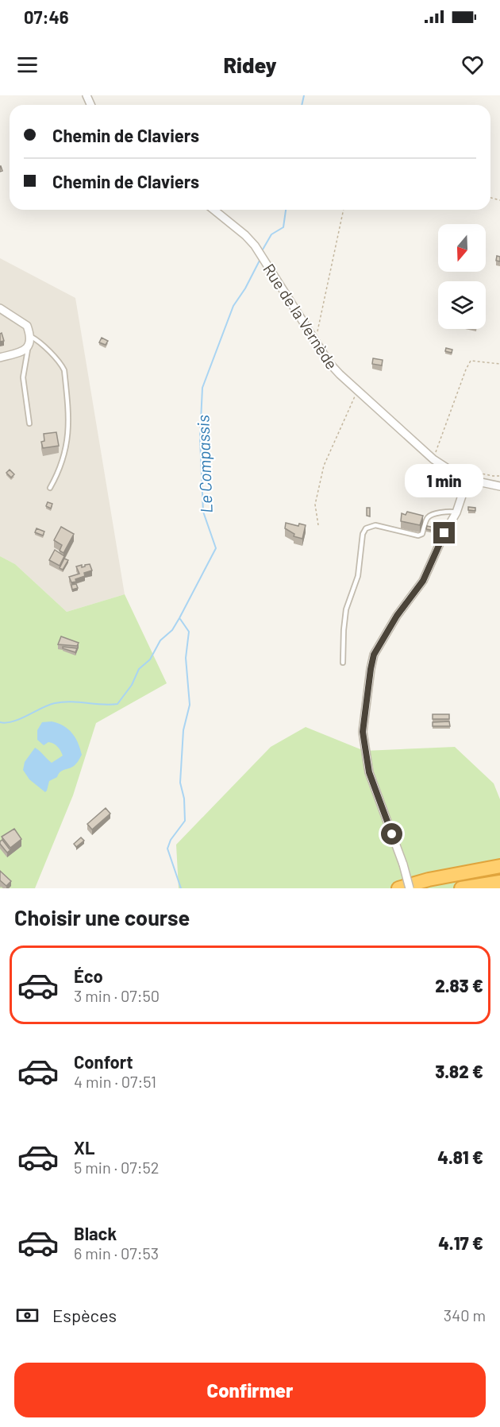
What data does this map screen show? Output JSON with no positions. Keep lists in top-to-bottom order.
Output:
{
  "streets": {
    "street": ["Rue de la Vernède"]
  },
  "water": ["Le Compassis"],
  "north": "bottom",
  "page": {
    "status": "07:46",
    "header": "Ridey",
    "banner": ["Chemin de Claviers", "Chemin de Claviers"],
    "bubble": "1 min",
    "heading": "Choisir une course",
    "list": [
      {
        "name": "Éco",
        "note": "3 min · 07:50",
        "value": "2.83 €"
      },
      {
        "name": "Confort",
        "note": "4 min · 07:51",
        "value": "3.82 €"
      },
      {
        "name": "XL",
        "note": "5 min · 07:52",
        "value": "4.81 €"
      },
      {
        "name": "Black",
        "note": "6 min · 07:53",
        "value": "4.17 €"
      }
    ],
    "pay": ["Espèces", "340 m"],
    "buttons": "Confirmer"
  }
}
